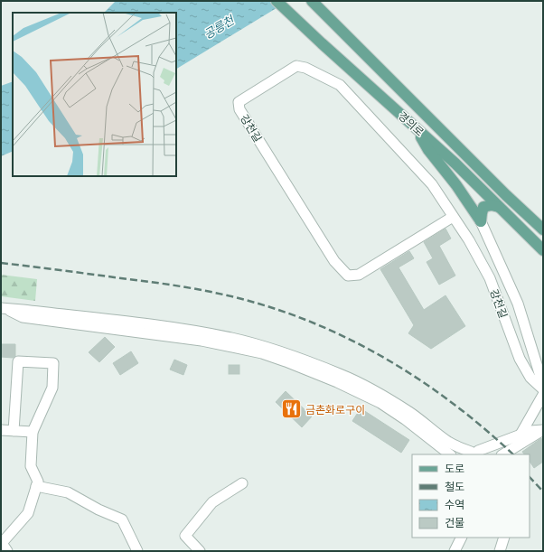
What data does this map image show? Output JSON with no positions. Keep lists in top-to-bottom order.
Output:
{
  "streets": {
    "main road": ["경의로"],
    "street": ["강천길"]
  },
  "water": ["공릉천"],
  "places": {
    "restaurant": ["금촌화로구이"]
  },
  "legend": [
    "도로",
    "철도",
    "수역",
    "건물"
  ]
}
